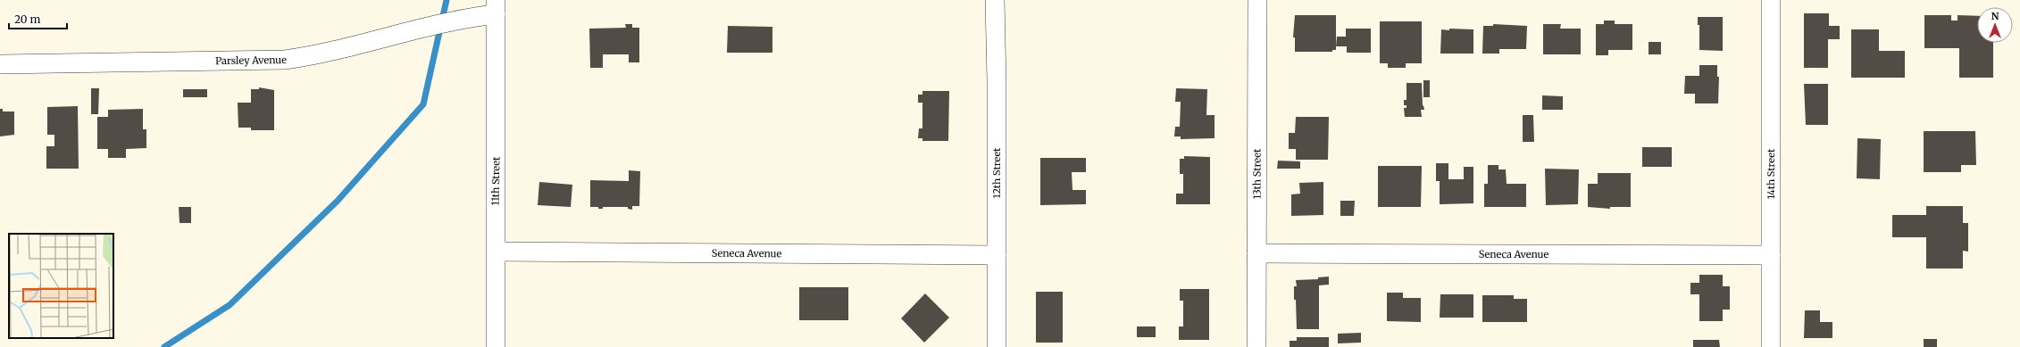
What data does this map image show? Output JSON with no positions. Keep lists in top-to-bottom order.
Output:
{
  "streets": {
    "street": [
      "Parsley Avenue",
      "12th Street",
      "13th Street",
      "14th Street",
      "11th Street",
      "Seneca Avenue"
    ]
  },
  "crossings": [
    ["Parsley Avenue", "11th Street"],
    ["12th Street", "Seneca Avenue"],
    ["13th Street", "Seneca Avenue"],
    ["14th Street", "Seneca Avenue"],
    ["11th Street", "Seneca Avenue"]
  ],
  "scale_bar": "20 m",
  "north": "top"
}
